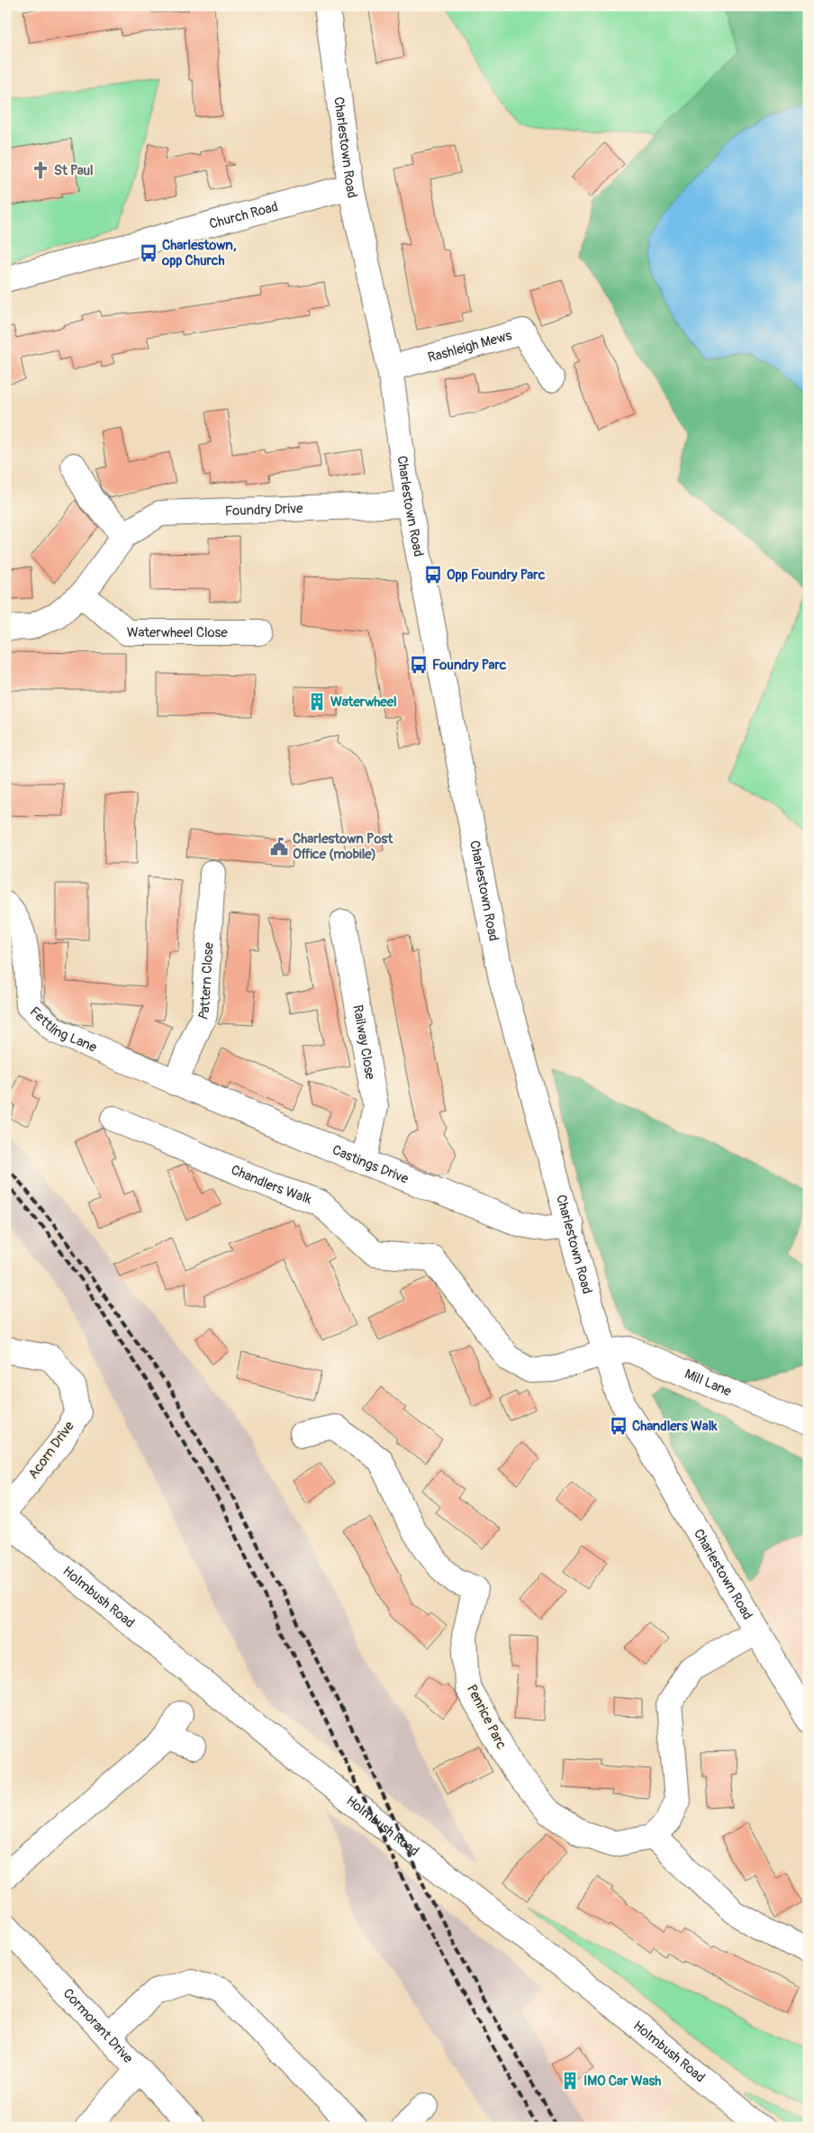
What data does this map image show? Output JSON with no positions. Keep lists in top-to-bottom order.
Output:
{
  "streets": {
    "main road": [
      "Charlestown Road",
      "Church Road",
      "Rashleigh Mews",
      "Foundry Drive",
      "Waterwheel Close",
      "Pattern Close",
      "Fettling Lane",
      "Railway Close",
      "Castings Drive",
      "Chandlers Walk",
      "Mill Lane",
      "Acorn Drive",
      "Holmbush Road",
      "Penrice Parc",
      "Cormorant Drive"
    ]
  },
  "crossings": [
    ["Charlestown Road", "Church Road"],
    ["Charlestown Road", "Rashleigh Mews"],
    ["Charlestown Road", "Foundry Drive"],
    ["Charlestown Road", "Castings Drive"],
    ["Charlestown Road", "Chandlers Walk"],
    ["Charlestown Road", "Mill Lane"],
    ["Foundry Drive", "Waterwheel Close"],
    ["Pattern Close", "Fettling Lane"],
    ["Pattern Close", "Castings Drive"],
    ["Fettling Lane", "Castings Drive"],
    ["Railway Close", "Castings Drive"],
    ["Chandlers Walk", "Mill Lane"]
  ],
  "places": {
    "church": ["St Paul"],
    "bus stop": [
      "Charlestown, opp Church",
      "Opp Foundry Parc",
      "Foundry Parc",
      "Chandlers Walk"
    ],
    "building": ["Waterwheel", "IMO Car Wash"],
    "public building": ["Charlestown Post Office (mobile)"]
  }
}
